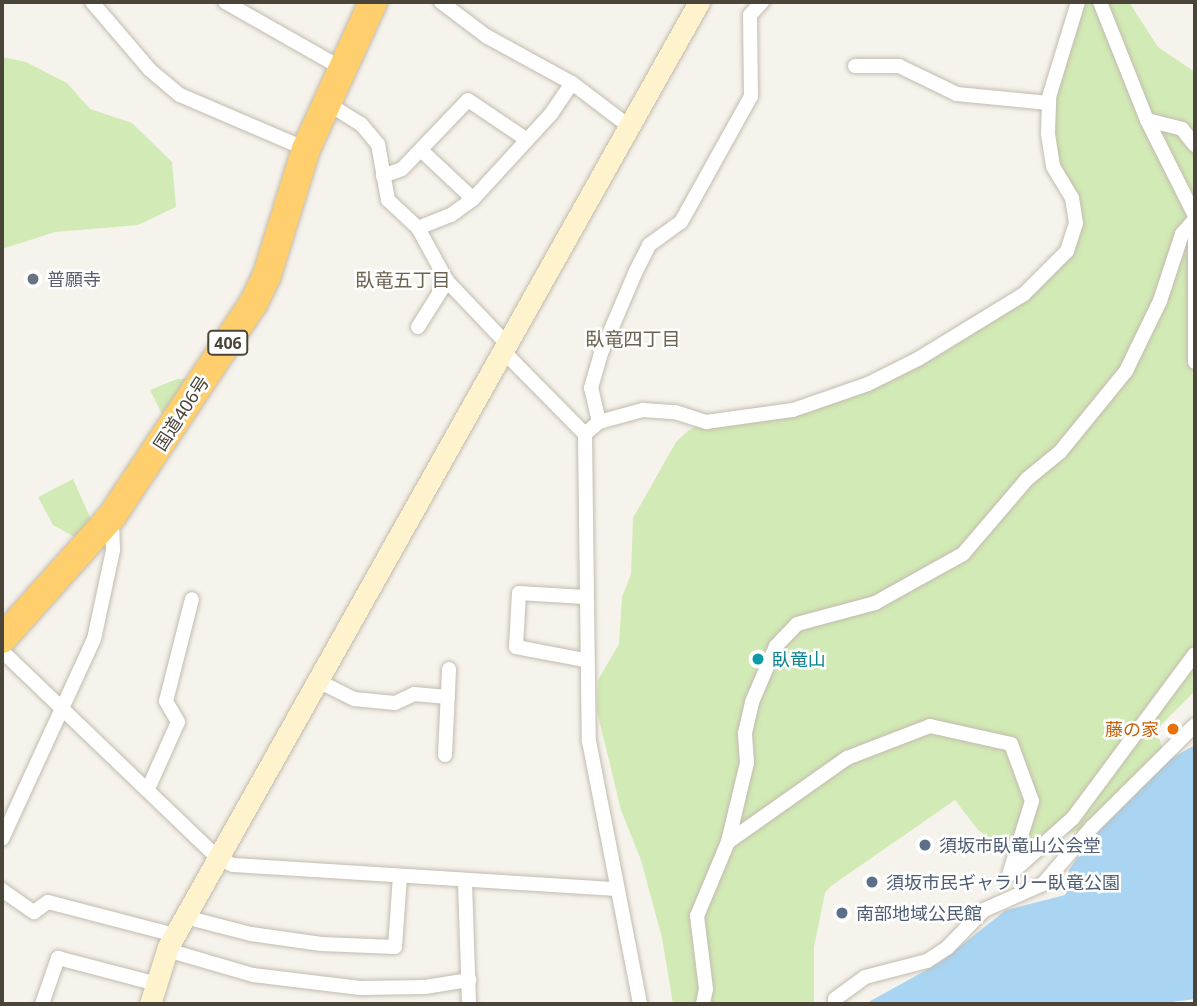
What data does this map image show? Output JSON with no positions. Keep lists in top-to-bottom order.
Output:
{
  "streets": {
    "highway": ["406", "国道406号"]
  },
  "districts": ["臥竜五丁目", "臥竜四丁目"],
  "places": [
    "普願寺",
    "臥竜山",
    "藤の家",
    "須坂市臥竜山公会堂",
    "須坂市民ギャラリー臥竜公園",
    "南部地域公民館"
  ]
}
